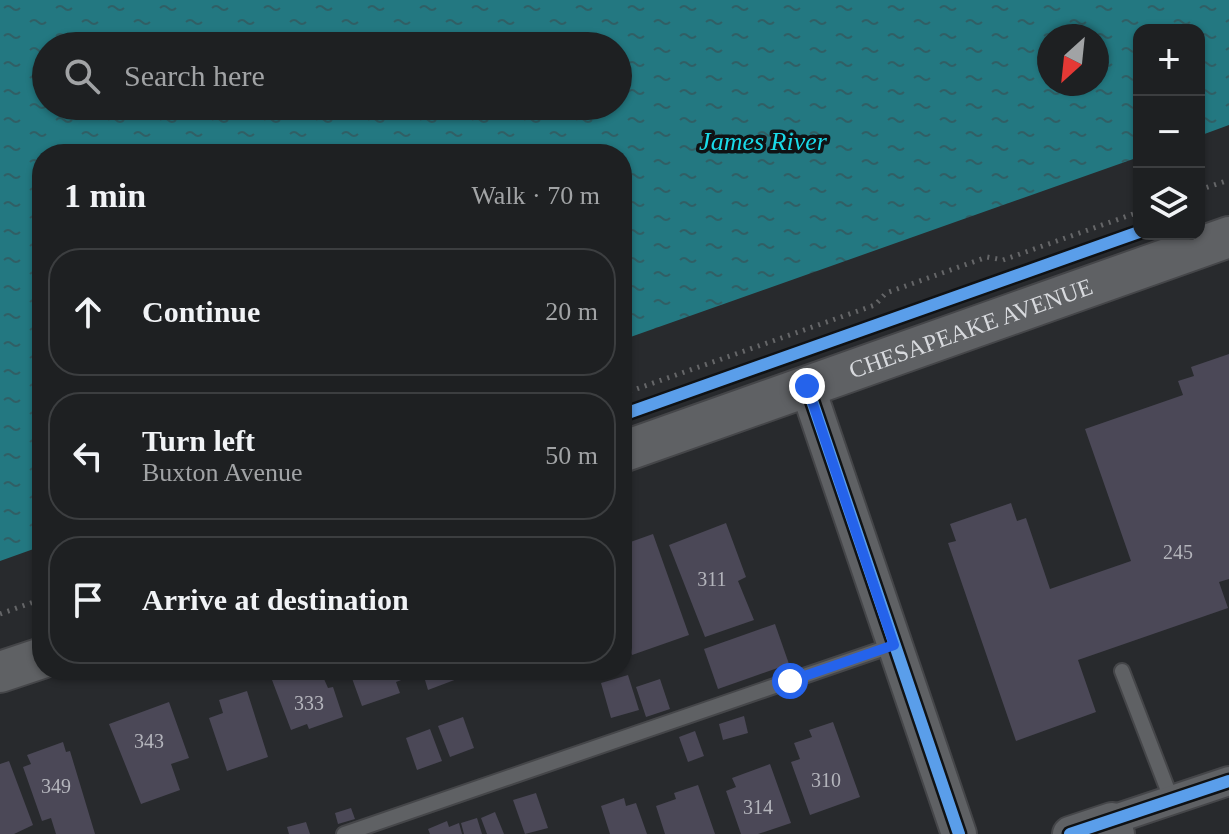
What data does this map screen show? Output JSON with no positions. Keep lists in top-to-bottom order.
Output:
{
  "streets": {
    "main road": ["CHESAPEAKE AVENUE"]
  },
  "water": ["James River"],
  "house_numbers": [
    "245",
    "311",
    "333",
    "343",
    "310",
    "349",
    "314"
  ],
  "north": "bottom left",
  "page": {
    "map_buttons": ["+", "−"],
    "search": "Search here",
    "heading": ["1 min", "Walk · 70 m"],
    "list": [
      ["Continue", "20 m"],
      ["Turn left", "Buxton Avenue", "50 m"],
      "Arrive at destination"
    ]
  }
}
